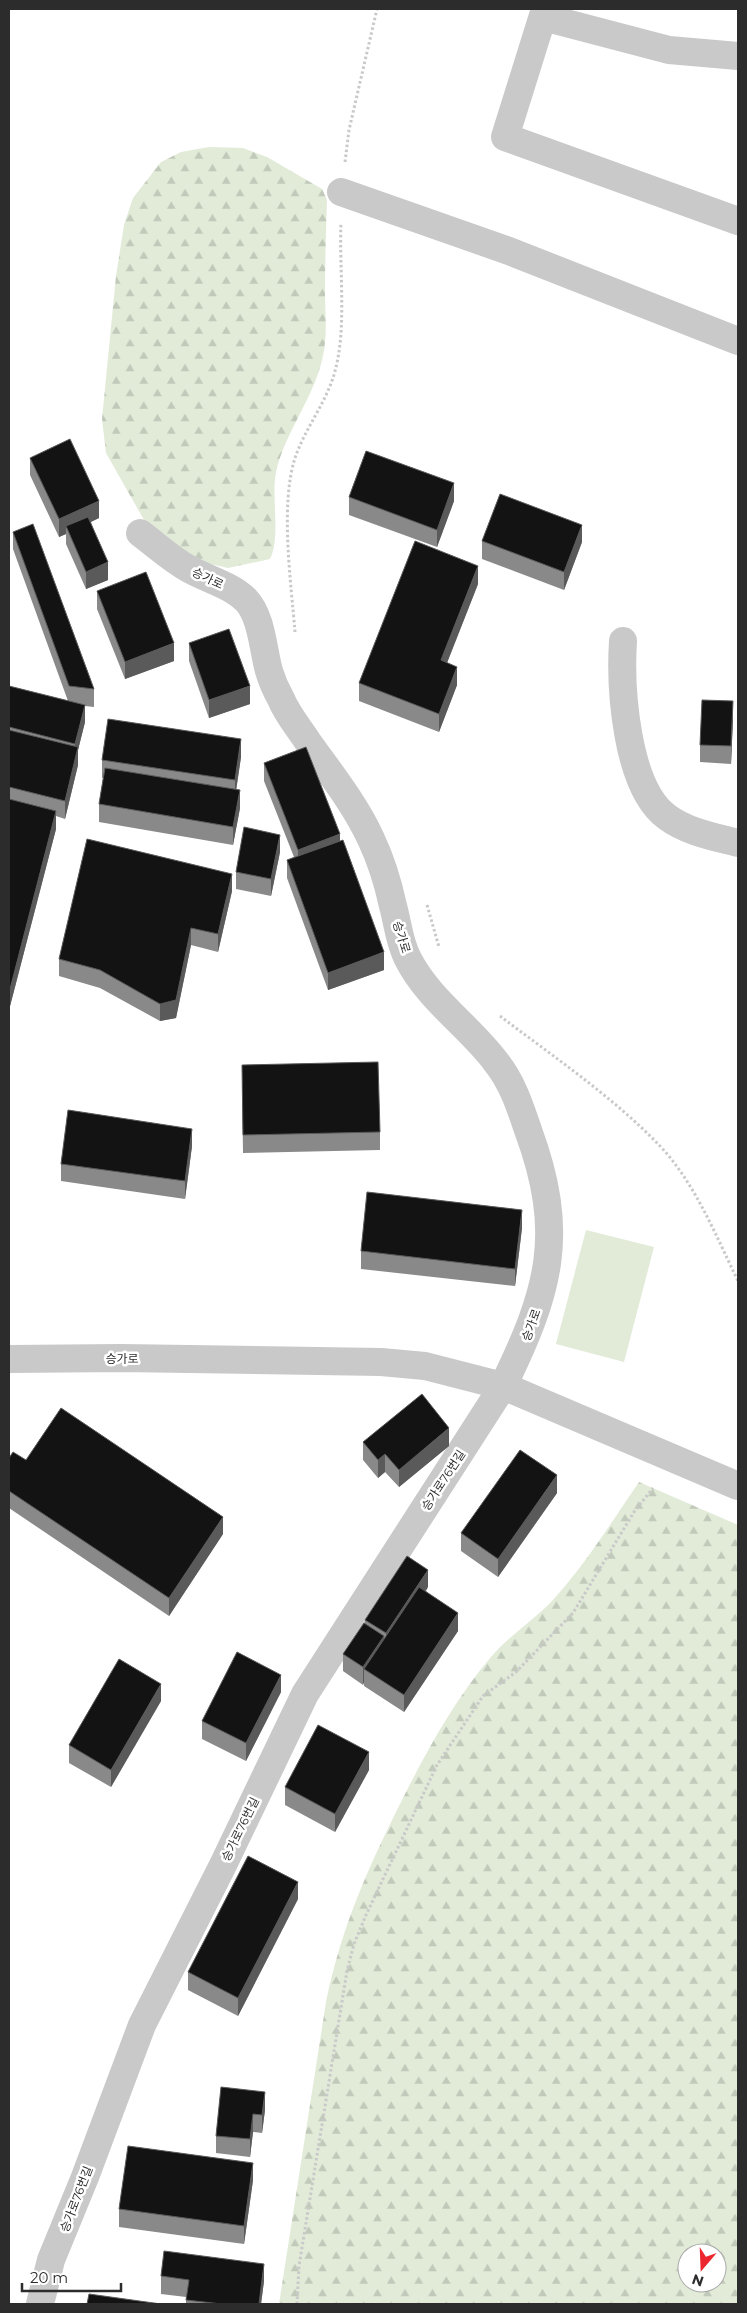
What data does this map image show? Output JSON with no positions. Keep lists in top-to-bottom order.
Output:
{
  "streets": {
    "street": ["승가로", "승가로76번길"]
  },
  "crossings": [
    ["승가로", "승가로76번길"]
  ],
  "scale_bar": "20 m",
  "north": "bottom"
}
